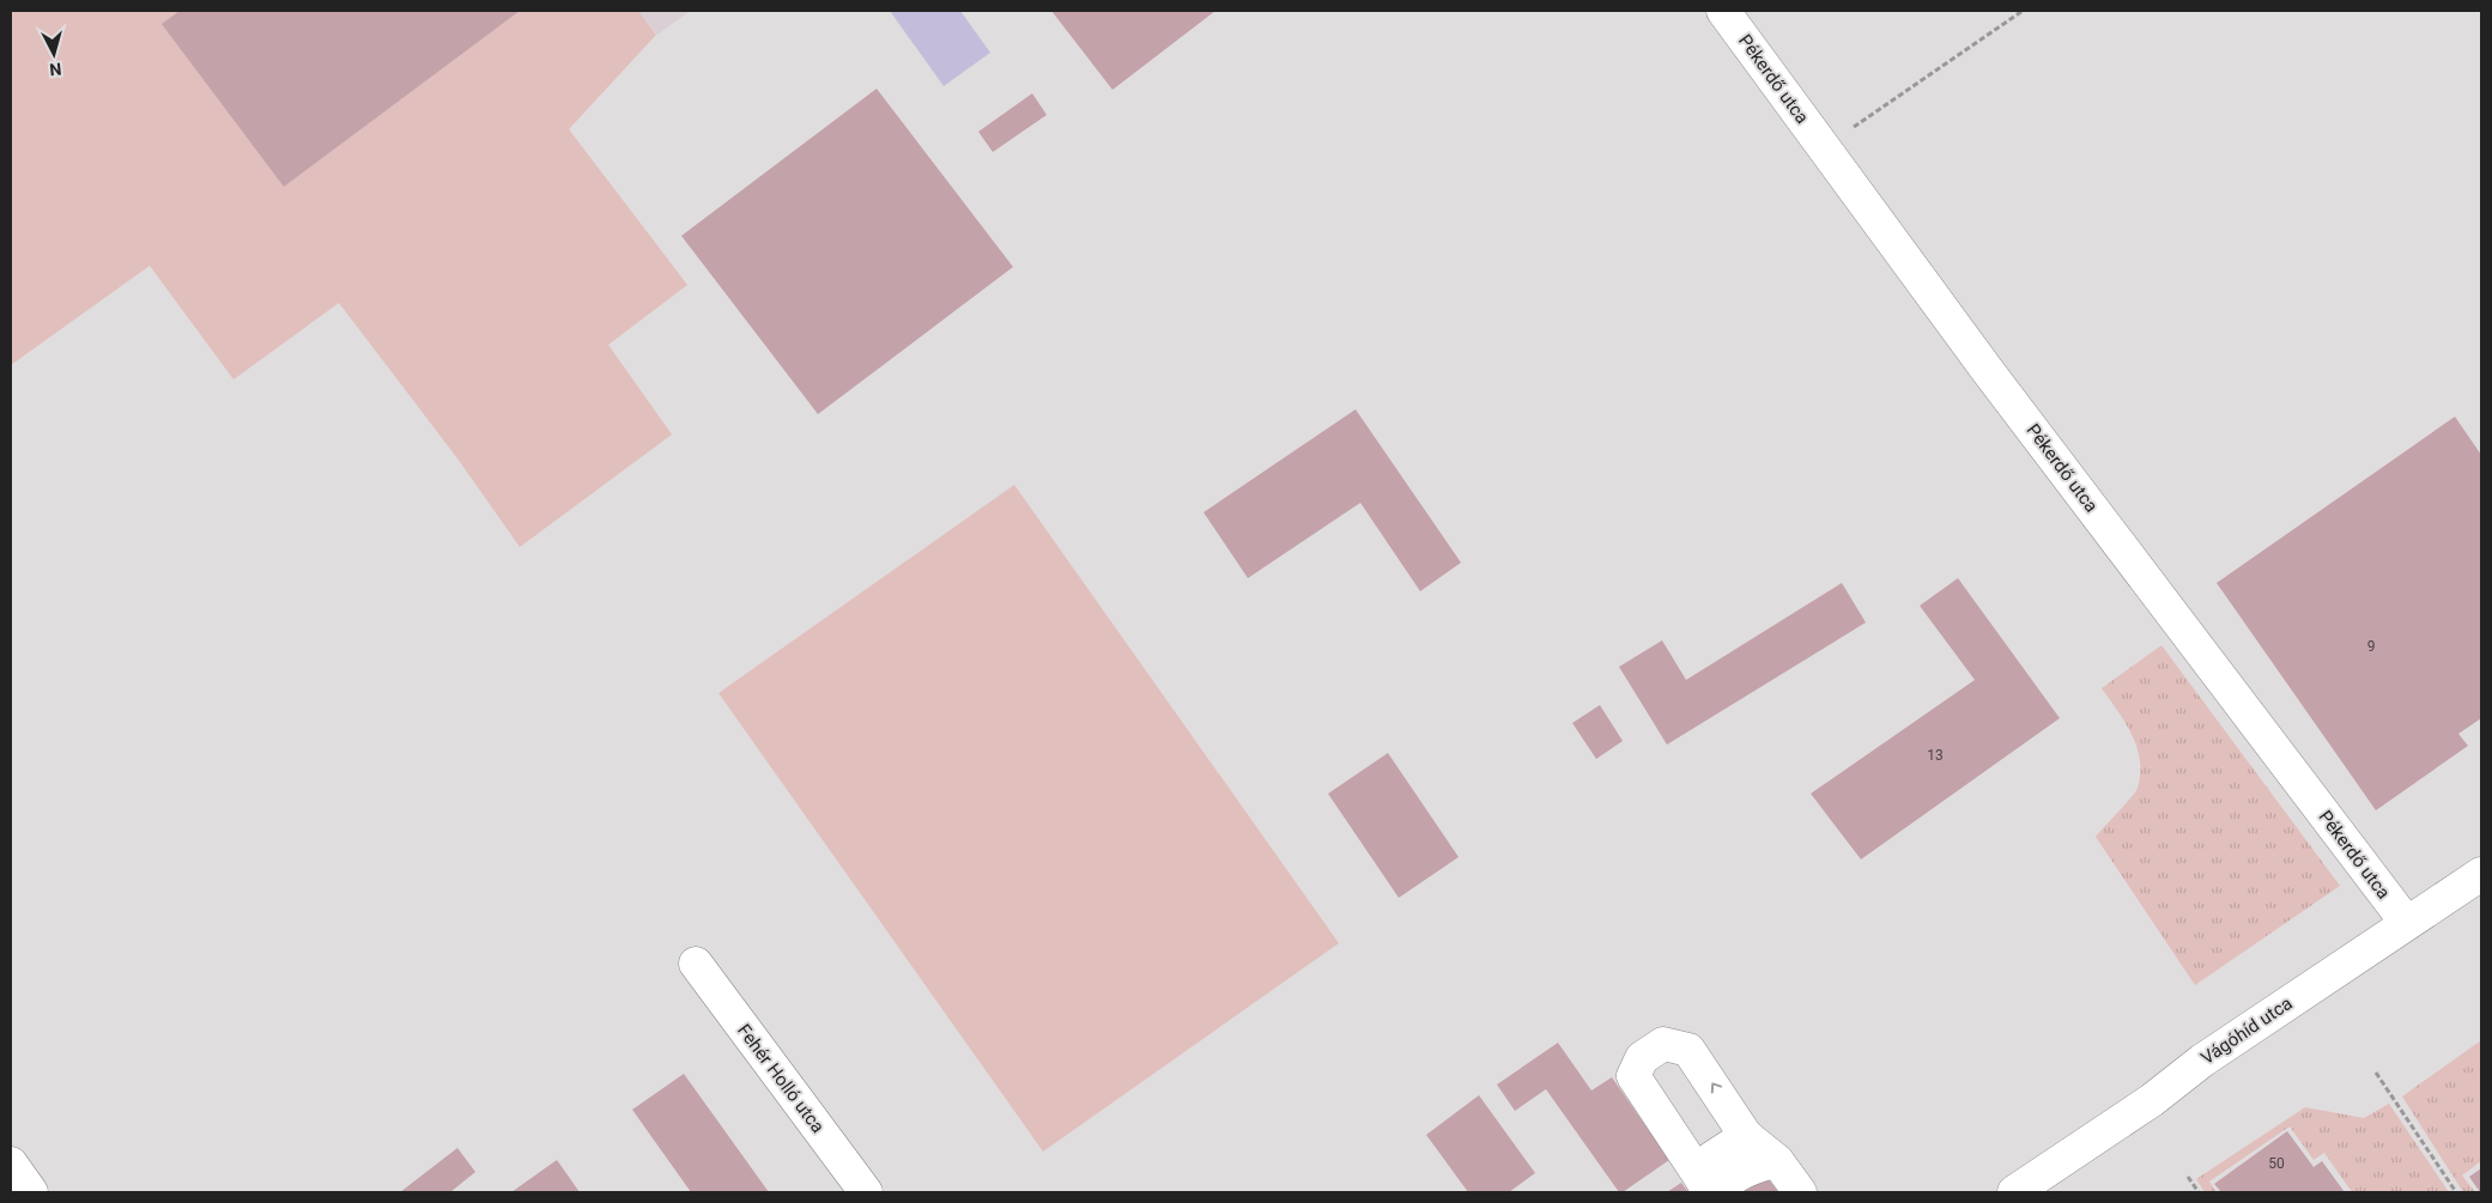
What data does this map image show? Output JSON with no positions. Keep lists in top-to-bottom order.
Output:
{
  "streets": {
    "street": ["Pékerdő utca", "Vágóhíd utca", "Fehér Holló utca"]
  },
  "crossings": [
    ["Pékerdő utca", "Vágóhíd utca"]
  ],
  "house_numbers": ["9", "13", "50"],
  "north": "bottom"
}
